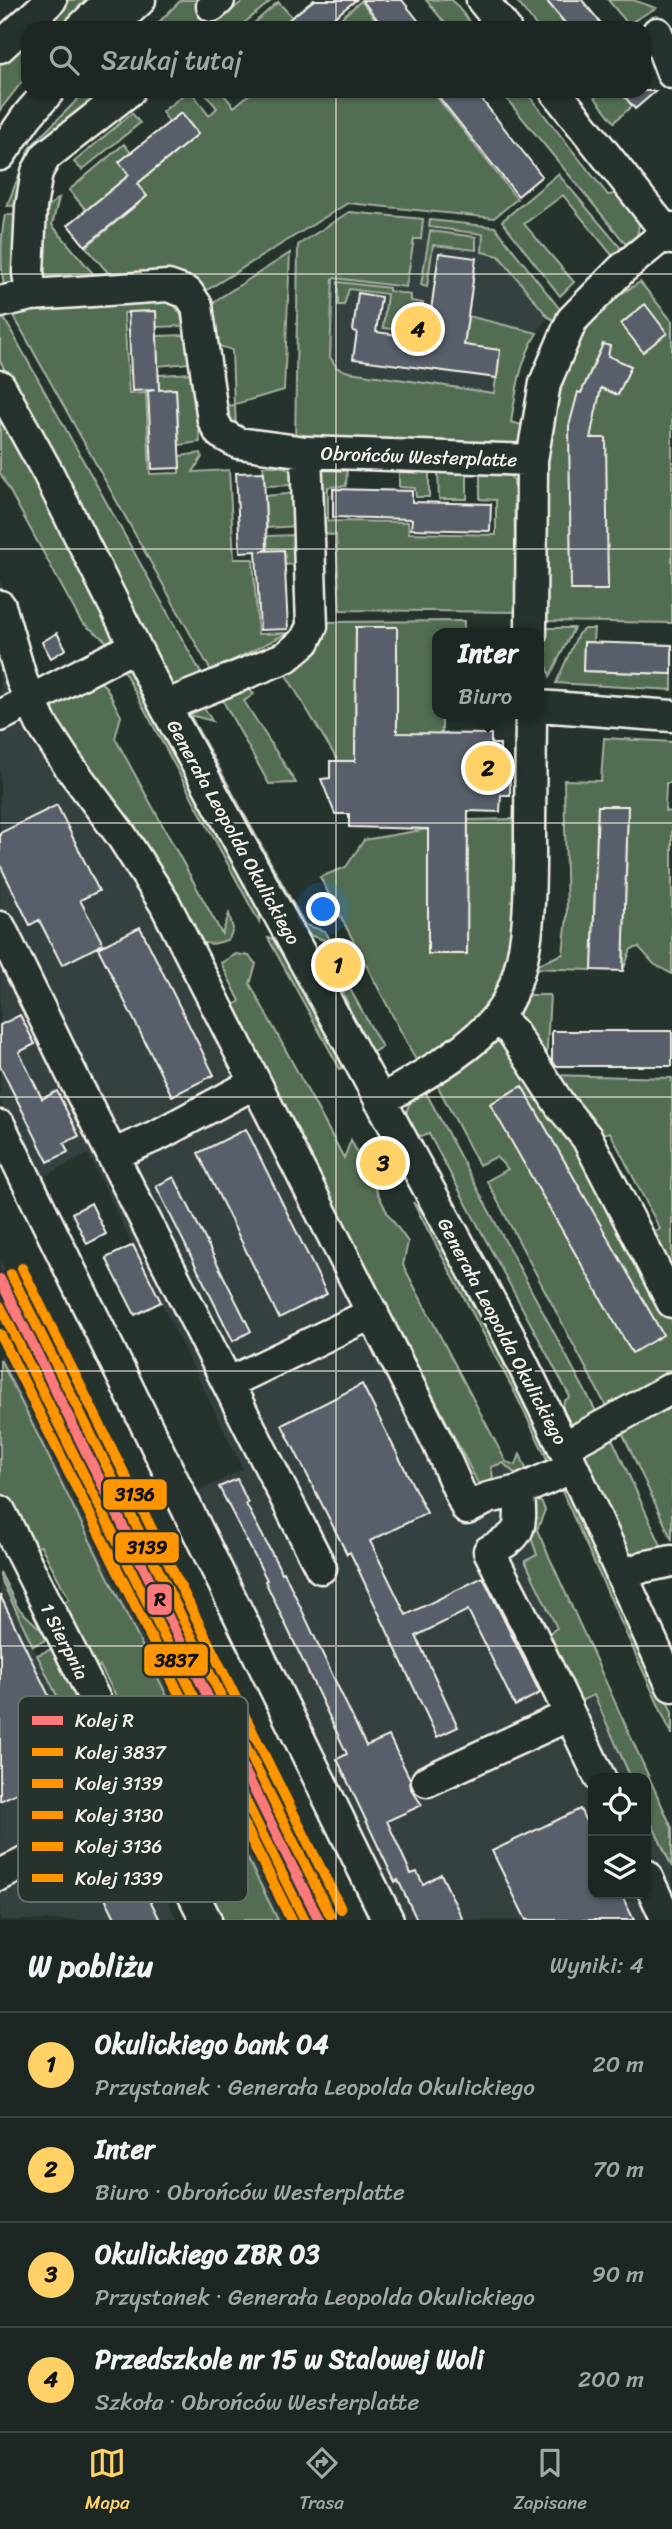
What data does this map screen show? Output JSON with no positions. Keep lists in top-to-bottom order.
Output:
{
  "streets": {
    "street": ["Obrońców Westerplatte", "Generała Leopolda Okulickiego", "1 Sierpnia"]
  },
  "crossings": [
    ["Obrońców Westerplatte", "Generała Leopolda Okulickiego"]
  ],
  "lines": [
    "rail line 3136",
    "rail line 3139",
    "rail line R",
    "rail line 3837",
    "rail line 3130",
    "rail line 1339"
  ],
  "legend": [
    "Kolej R",
    "Kolej 3837",
    "Kolej 3139",
    "Kolej 3130",
    "Kolej 3136",
    "Kolej 1339"
  ],
  "page": {
    "search": "Szukaj tutaj",
    "pins": [
      "4",
      "2",
      "1",
      "3"
    ],
    "popup": ["Inter", "Biuro"],
    "heading": ["W pobliżu", "Wyniki: 4"],
    "list": [
      {
        "mark": "1",
        "name": "Okulickiego bank 04",
        "note": "Przystanek · Generała Leopolda Okulickiego",
        "value": "20 m"
      },
      {
        "mark": "2",
        "name": "Inter",
        "note": "Biuro · Obrońców Westerplatte",
        "value": "70 m"
      },
      {
        "mark": "3",
        "name": "Okulickiego ZBR 03",
        "note": "Przystanek · Generała Leopolda Okulickiego",
        "value": "90 m"
      },
      {
        "mark": "4",
        "name": "Przedszkole nr 15 w Stalowej Woli",
        "note": "Szkoła · Obrońców Westerplatte",
        "value": "200 m"
      }
    ],
    "nav": ["Mapa", "Trasa", "Zapisane"]
  }
}
